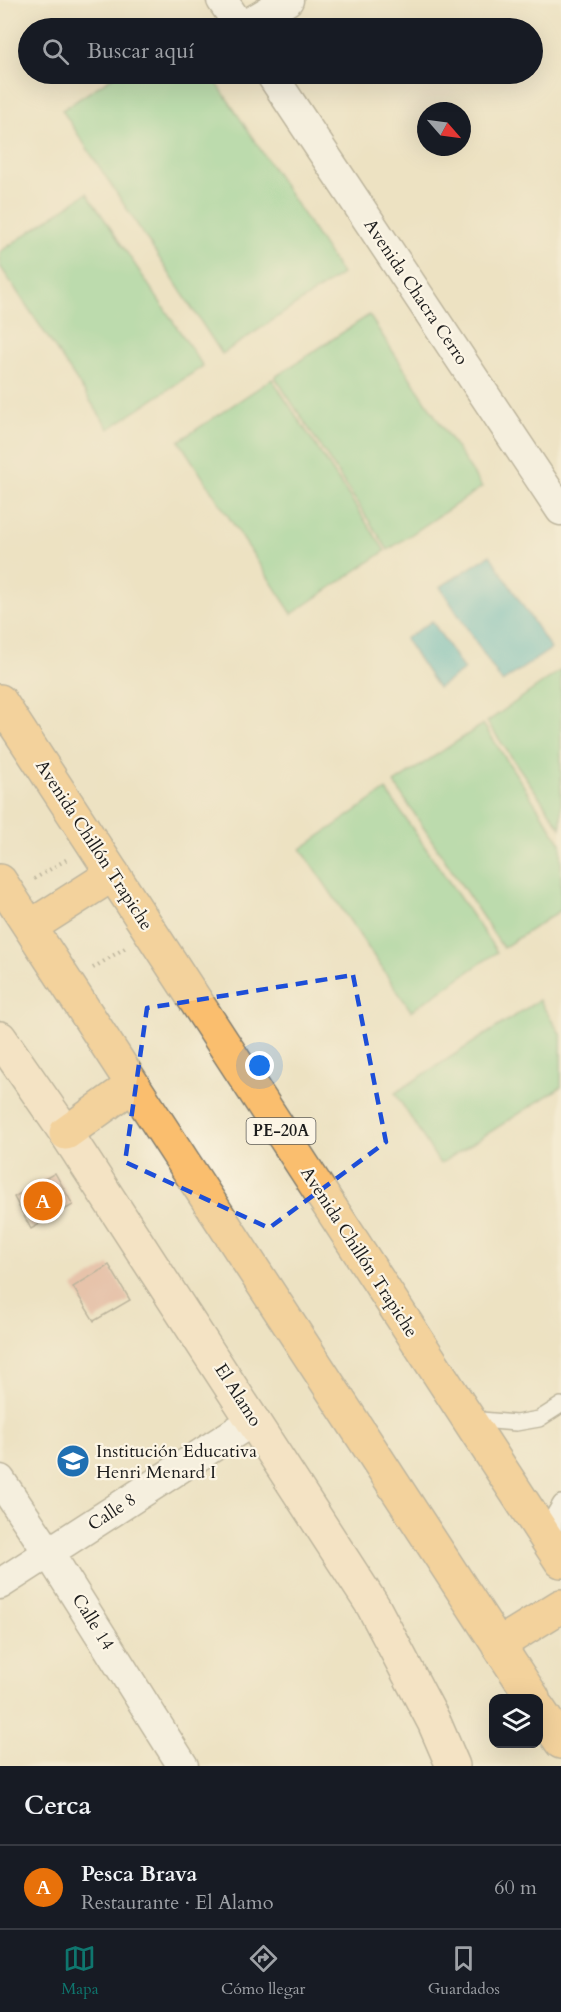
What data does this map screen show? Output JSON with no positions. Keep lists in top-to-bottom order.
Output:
{
  "streets": {
    "main road": ["Avenida Chillón Trapiche", "PE-20A"],
    "street": [
      "Avenida Chacra Cerro",
      "El Alamo",
      "Calle 8",
      "Calle 14"
    ]
  },
  "crossings": [
    ["El Alamo", "Calle 8"],
    ["Calle 8", "Calle 14"]
  ],
  "places": {
    "school or university": ["Institución Educativa Henri Menard I"]
  },
  "north": "bottom right",
  "page": {
    "search": "Buscar aquí",
    "pins": "A",
    "heading": "Cerca",
    "list": [
      {
        "mark": "A",
        "name": "Pesca Brava",
        "note": "Restaurante · El Alamo",
        "value": "60 m"
      }
    ],
    "nav": ["Mapa", "Cómo llegar", "Guardados"]
  }
}
